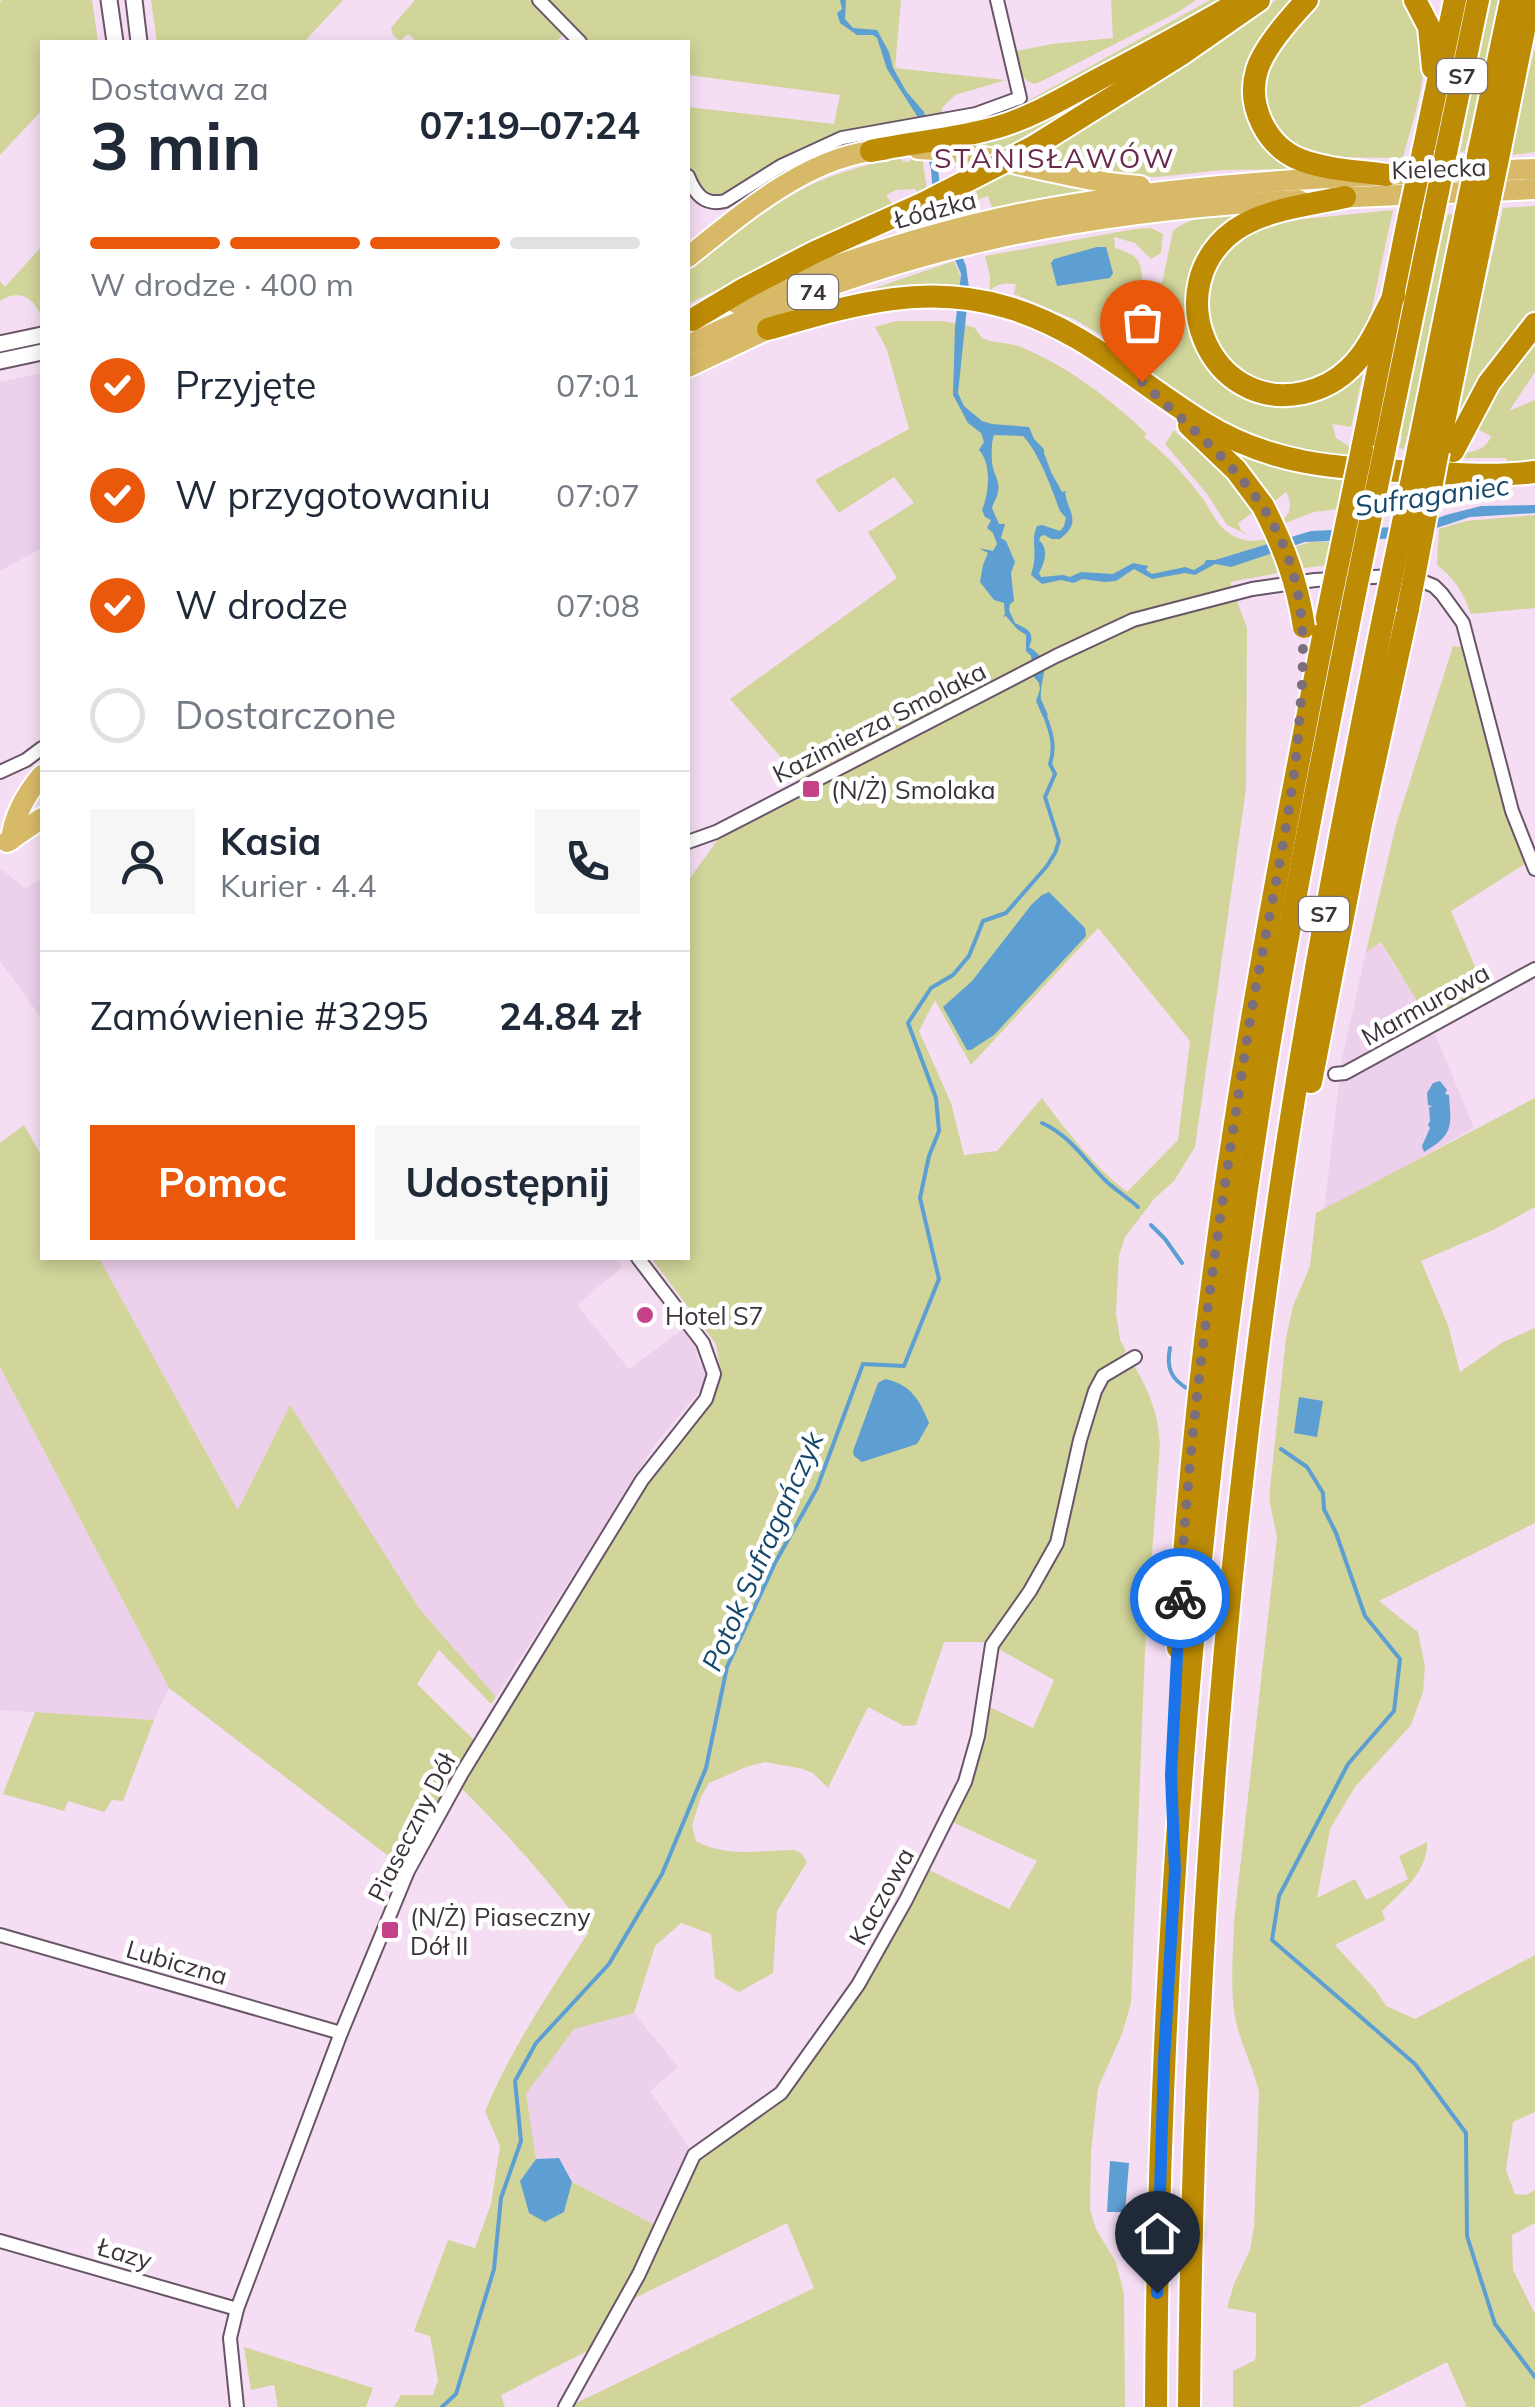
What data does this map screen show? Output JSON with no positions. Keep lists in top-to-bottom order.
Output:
{
  "streets": {
    "highway": ["S7"],
    "main road": ["Kielecka", "Łódzka", "74"],
    "street": [
      "Kazimierza Smolaka",
      "Marmurowa",
      "Piaseczny Dół",
      "Kaczowa",
      "Lubiczna",
      "Łazy"
    ]
  },
  "crossings": [
    ["Kielecka", "Łódzka"],
    ["Łódzka", "74"],
    ["Piaseczny Dół", "Lubiczna"],
    ["Piaseczny Dół", "Łazy"]
  ],
  "districts": ["STANISŁAWÓW"],
  "water": ["Sufraganiec", "Potok Sufragańczyk"],
  "places": {
    "transit": ["(N/Ż) Smolaka", "(N/Ż) Piaseczny Dół II"],
    "other": ["Hotel S7"]
  },
  "page": {
    "heading": ["3 min", "Dostawa za", "07:19–07:24"],
    "panel": [
      "Kasia",
      "Kurier · 4.4",
      "Zamówienie #3295",
      "24.84 zł"
    ],
    "bar": "W drodze · 400 m",
    "list": [
      ["Przyjęte", "07:01"],
      ["W przygotowaniu", "07:07"],
      ["W drodze", "07:08"],
      "Dostarczone"
    ],
    "buttons": ["Pomoc", "Udostępnij"]
  }
}
